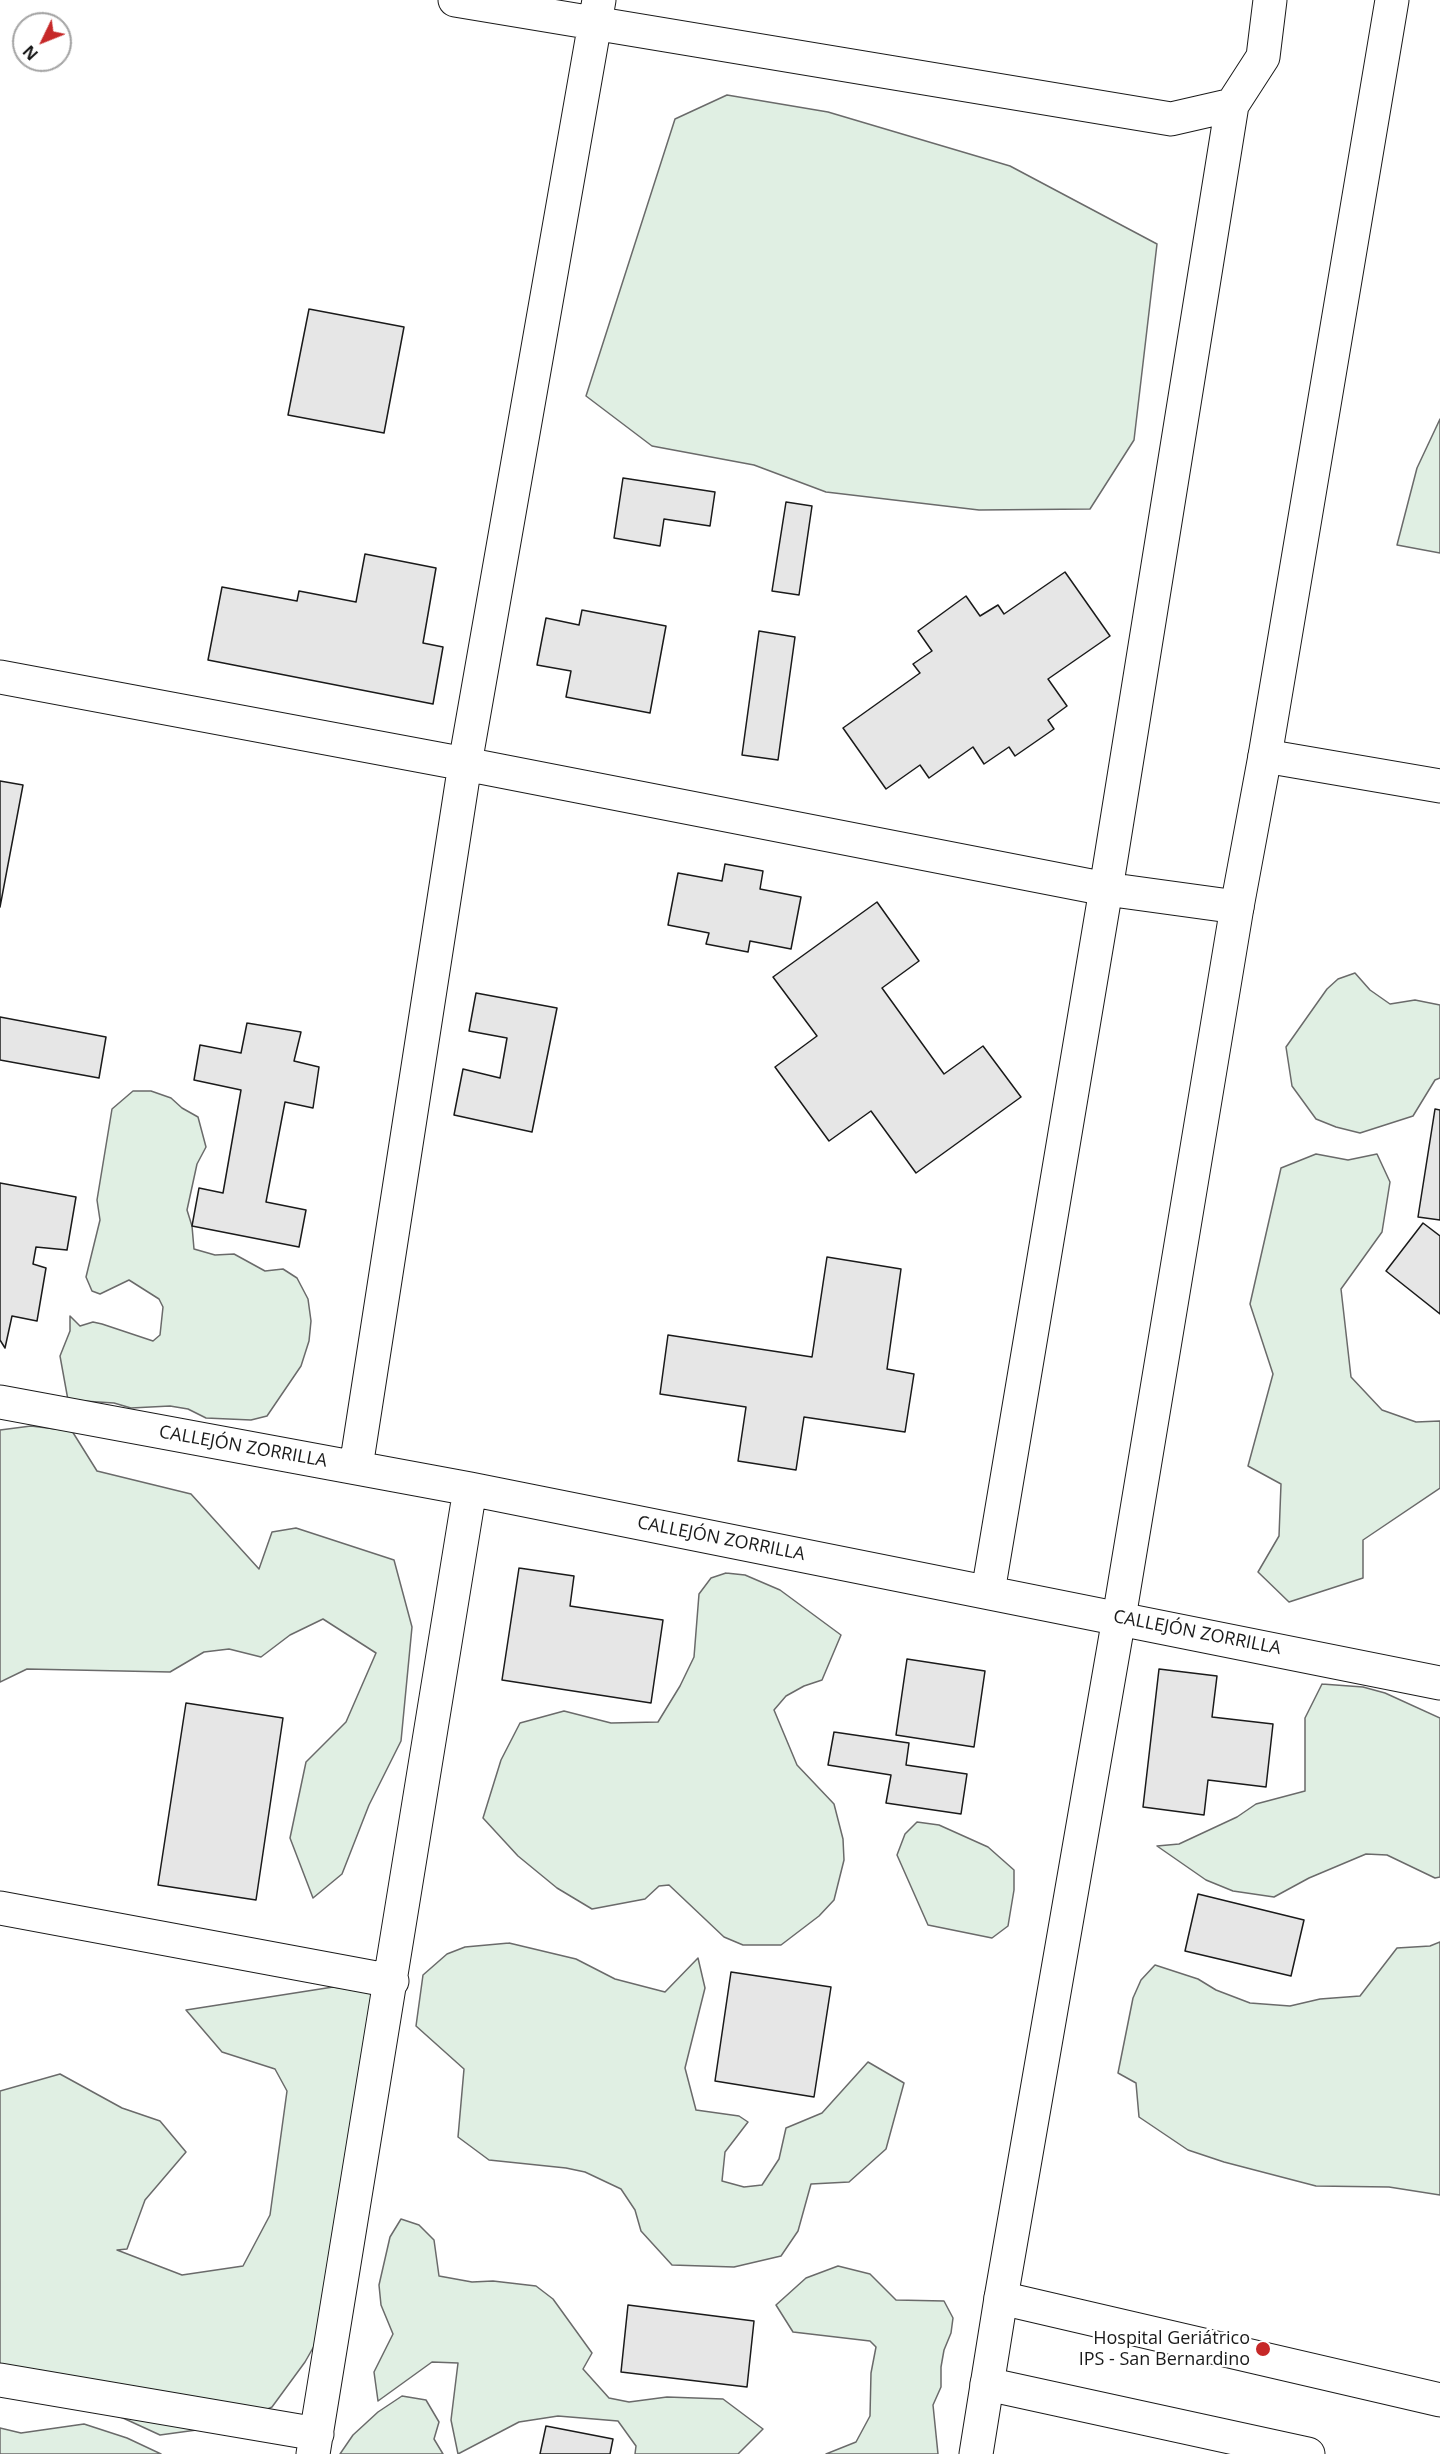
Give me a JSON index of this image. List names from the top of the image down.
{
  "streets": {
    "street": ["CALLEJÓN ZORRILLA"]
  },
  "places": ["Hospital Geriátrico IPS - San Bernardino"],
  "north": "bottom left"
}
